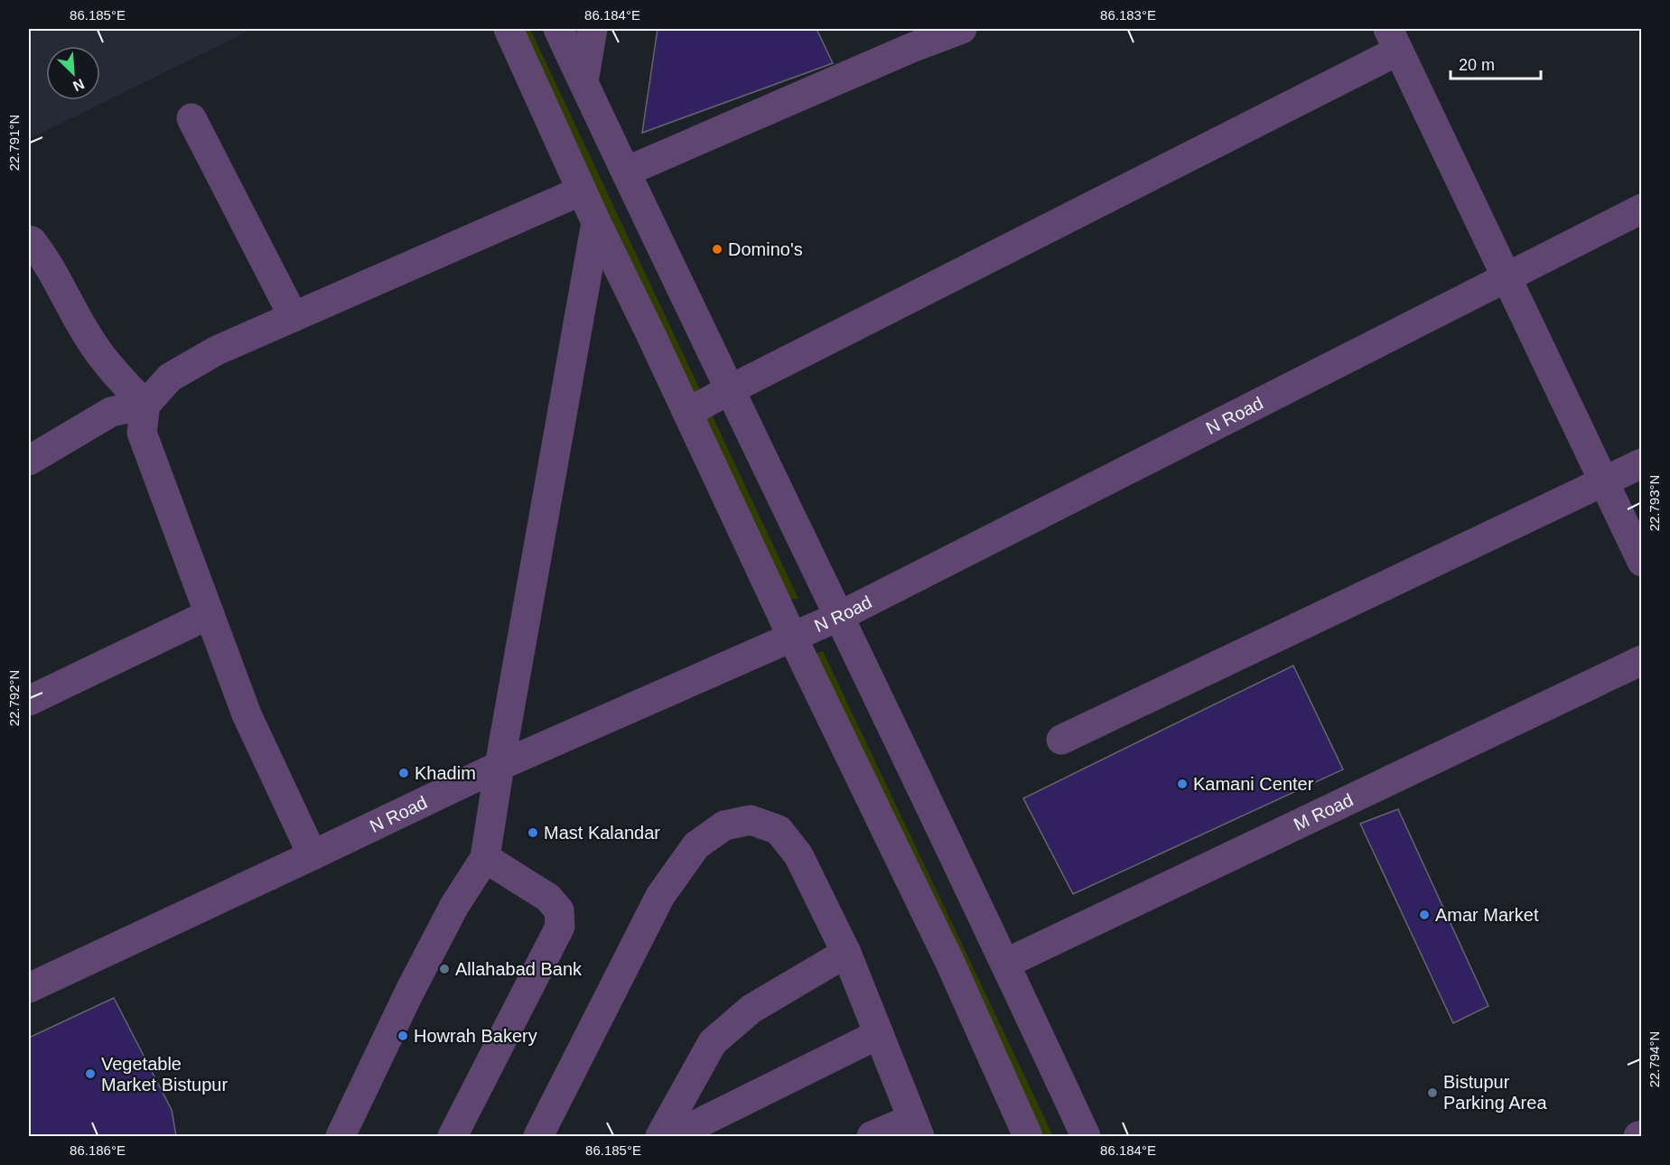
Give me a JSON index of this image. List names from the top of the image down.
{
  "streets": {
    "street": ["N Road", "M Road"]
  },
  "places": [
    "Domino's",
    "Khadim",
    "Kamani Center",
    "Mast Kalandar",
    "Amar Market",
    "Allahabad Bank",
    "Howrah Bakery",
    "Vegetable Market Bistupur",
    "Bistupur Parking Area"
  ],
  "scale_bar": "20 m",
  "north": "bottom right",
  "coordinates": [
    "86.185°E",
    "86.184°E",
    "86.183°E",
    "22.791°N",
    "22.793°N",
    "22.792°N",
    "22.794°N",
    "86.186°E"
  ]
}
